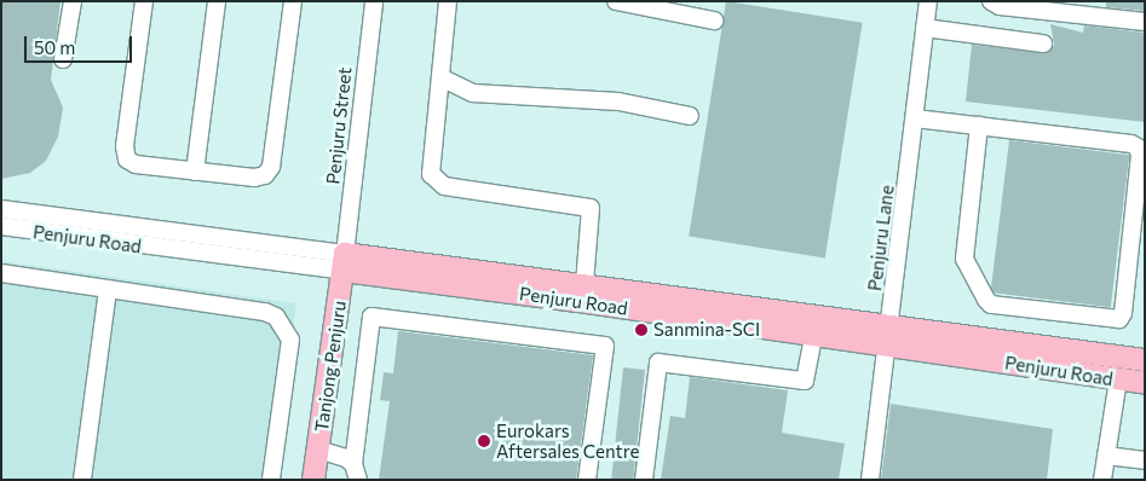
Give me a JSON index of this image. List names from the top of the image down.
{
  "streets": {
    "main road": ["Penjuru Road", "Tanjong Penjuru"],
    "street": ["Penjuru Street", "Penjuru Lane"]
  },
  "crossings": [
    ["Penjuru Street", "Penjuru Road"],
    ["Penjuru Street", "Tanjong Penjuru"],
    ["Penjuru Lane", "Penjuru Road"],
    ["Penjuru Road", "Tanjong Penjuru"]
  ],
  "places": ["Sanmina-SCI", "Eurokars Aftersales Centre"],
  "scale_bar": "50 m"
}
